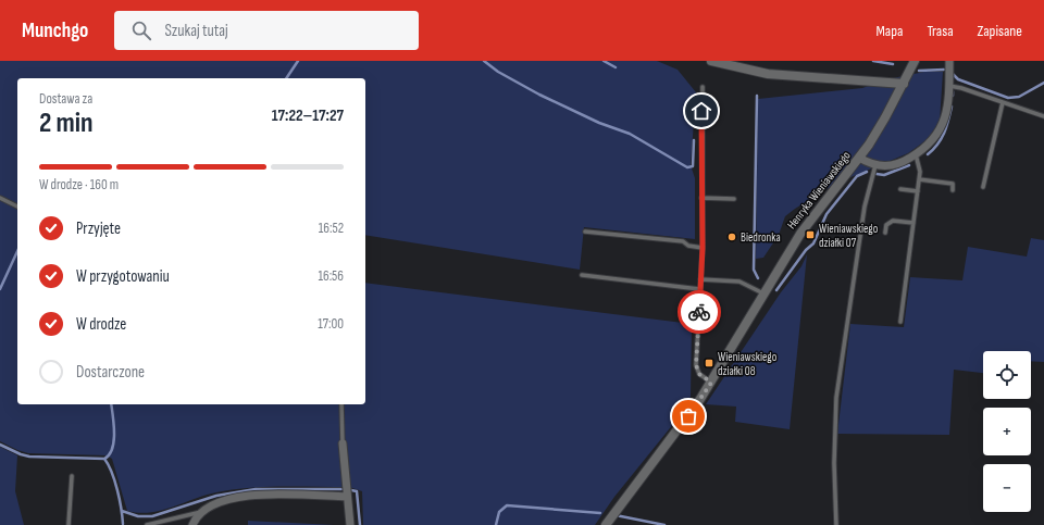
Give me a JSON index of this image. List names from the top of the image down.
{
  "streets": {
    "street": ["Henryka Wieniawskiego"]
  },
  "places": {
    "transit": ["Wieniawskiego działki 07", "Wieniawskiego działki 08"],
    "other": ["Biedronka"]
  },
  "page": {
    "header": "Munchgo",
    "search": "Szukaj tutaj",
    "nav": ["Mapa", "Trasa", "Zapisane"],
    "heading": ["2 min", "Dostawa za", "17:22–17:27"],
    "bar": "W drodze · 160 m",
    "list": [
      ["Przyjęte", "16:52"],
      ["W przygotowaniu", "16:56"],
      ["W drodze", "17:00"],
      "Dostarczone"
    ],
    "map_buttons": ["+", "−"]
  }
}
